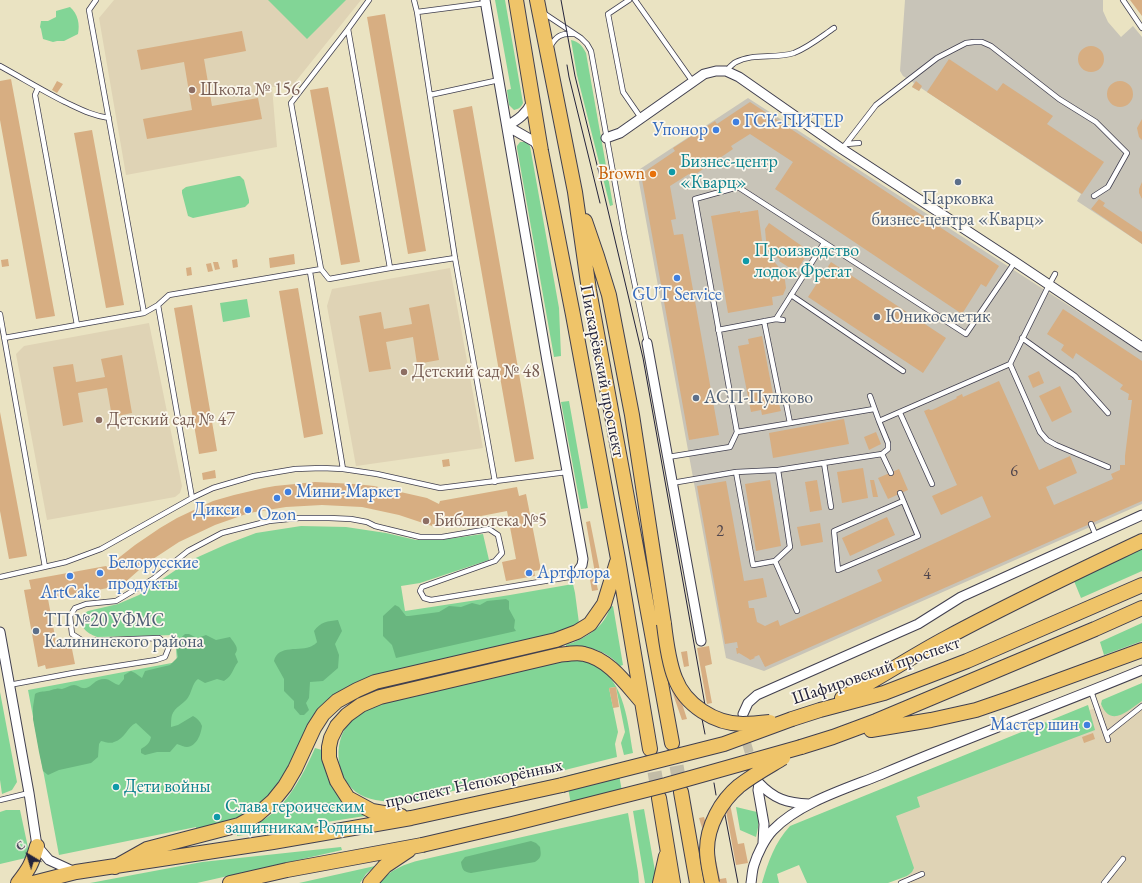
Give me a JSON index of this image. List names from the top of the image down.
{
  "streets": {
    "main road": ["Пискарёвский проспект", "Шафировский проспект", "проспект Непокорённых"]
  },
  "crossings": [
    ["Шафировский проспект", "проспект Непокорённых"]
  ],
  "places": [
    "Школа № 156",
    "ГСК-ПИТЕР",
    "Упонор",
    "Бизнес-центр «Кварц»",
    "Brown",
    "Парковка бизнес-центра «Кварц»",
    "Производство лодок Фрегат",
    "GUT Service",
    "Юникосметик",
    "Детский сад № 48",
    "АСП-Пулково",
    "Детский сад № 47",
    "Мини-Маркет",
    "Ozon",
    "Дикси",
    "Библиотека №5",
    "Белорусские продукты",
    "Артфлора",
    "ArtCake",
    "ТП №20 УФМС Калининского района",
    "Мастер шин",
    "Дети войны",
    "Слава героическим защитникам Родины"
  ],
  "house_numbers": ["6", "2", "4"],
  "north": "top left"
}
